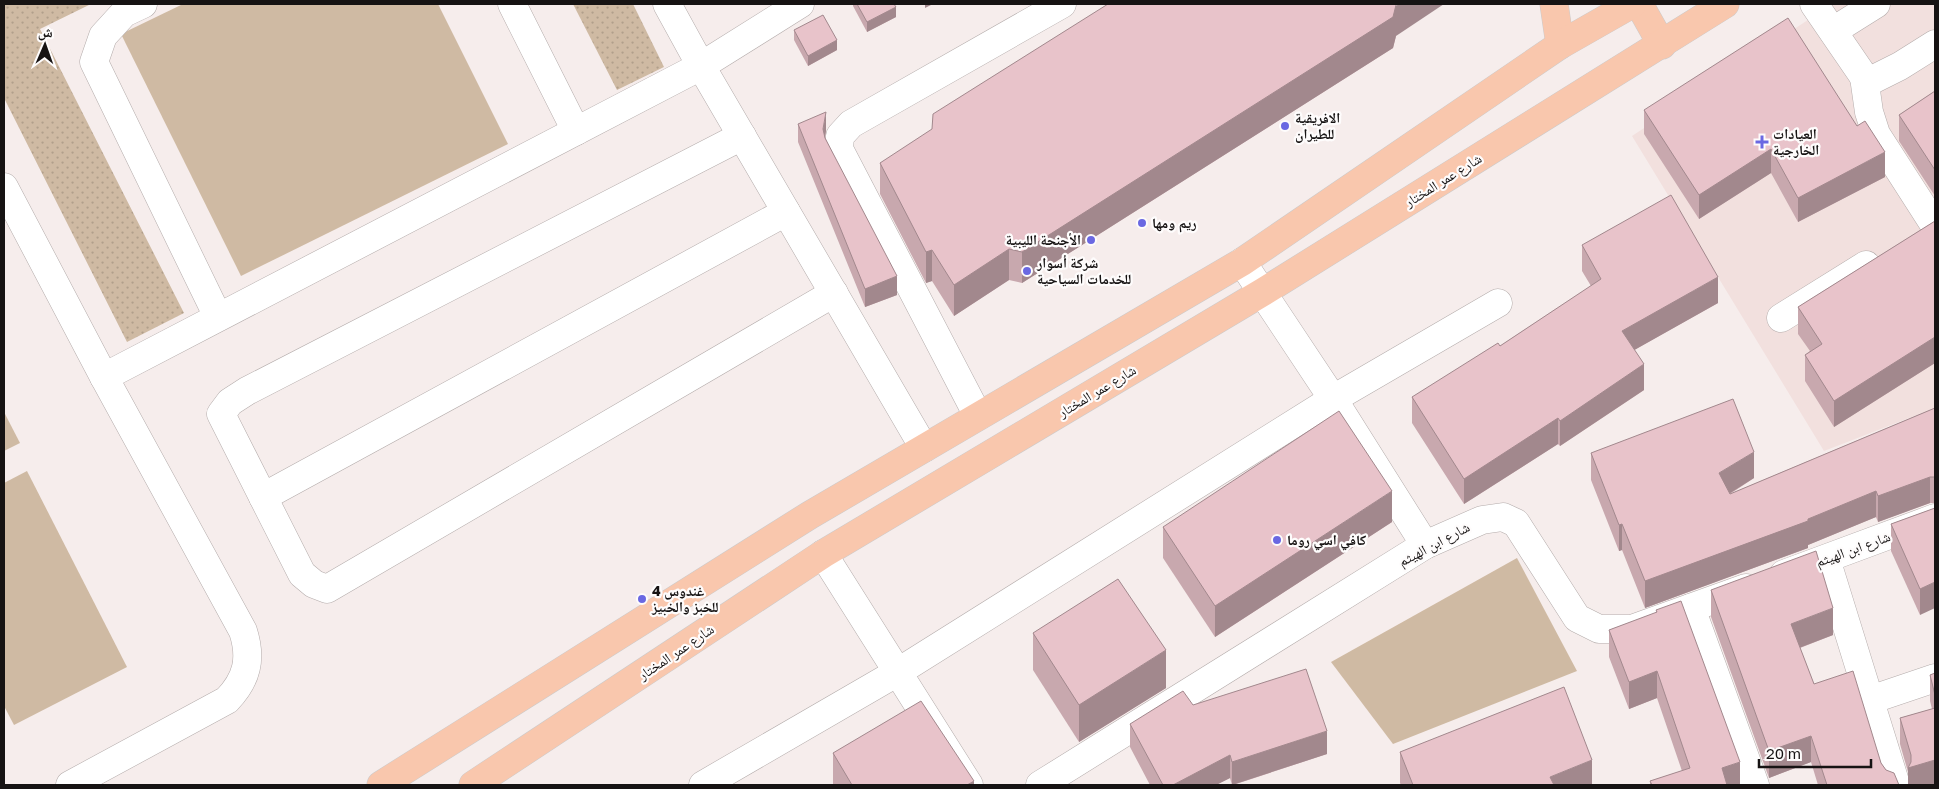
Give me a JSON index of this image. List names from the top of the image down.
{
  "streets": {
    "main road": ["شارع عمر المختار"],
    "street": ["شارع ابن الهيثم"]
  },
  "places": {
    "other": [
      "الافريقية للطيران",
      "ريم ومها",
      "الأجنحة الليبية",
      "شركة أسوار للخدمات السياحية",
      "كافي اسي روما",
      "غندوس 4 للخبز والخبيز"
    ],
    "health": ["العيادات الخارجية"]
  },
  "scale_bar": "20 m",
  "north": "top"
}
